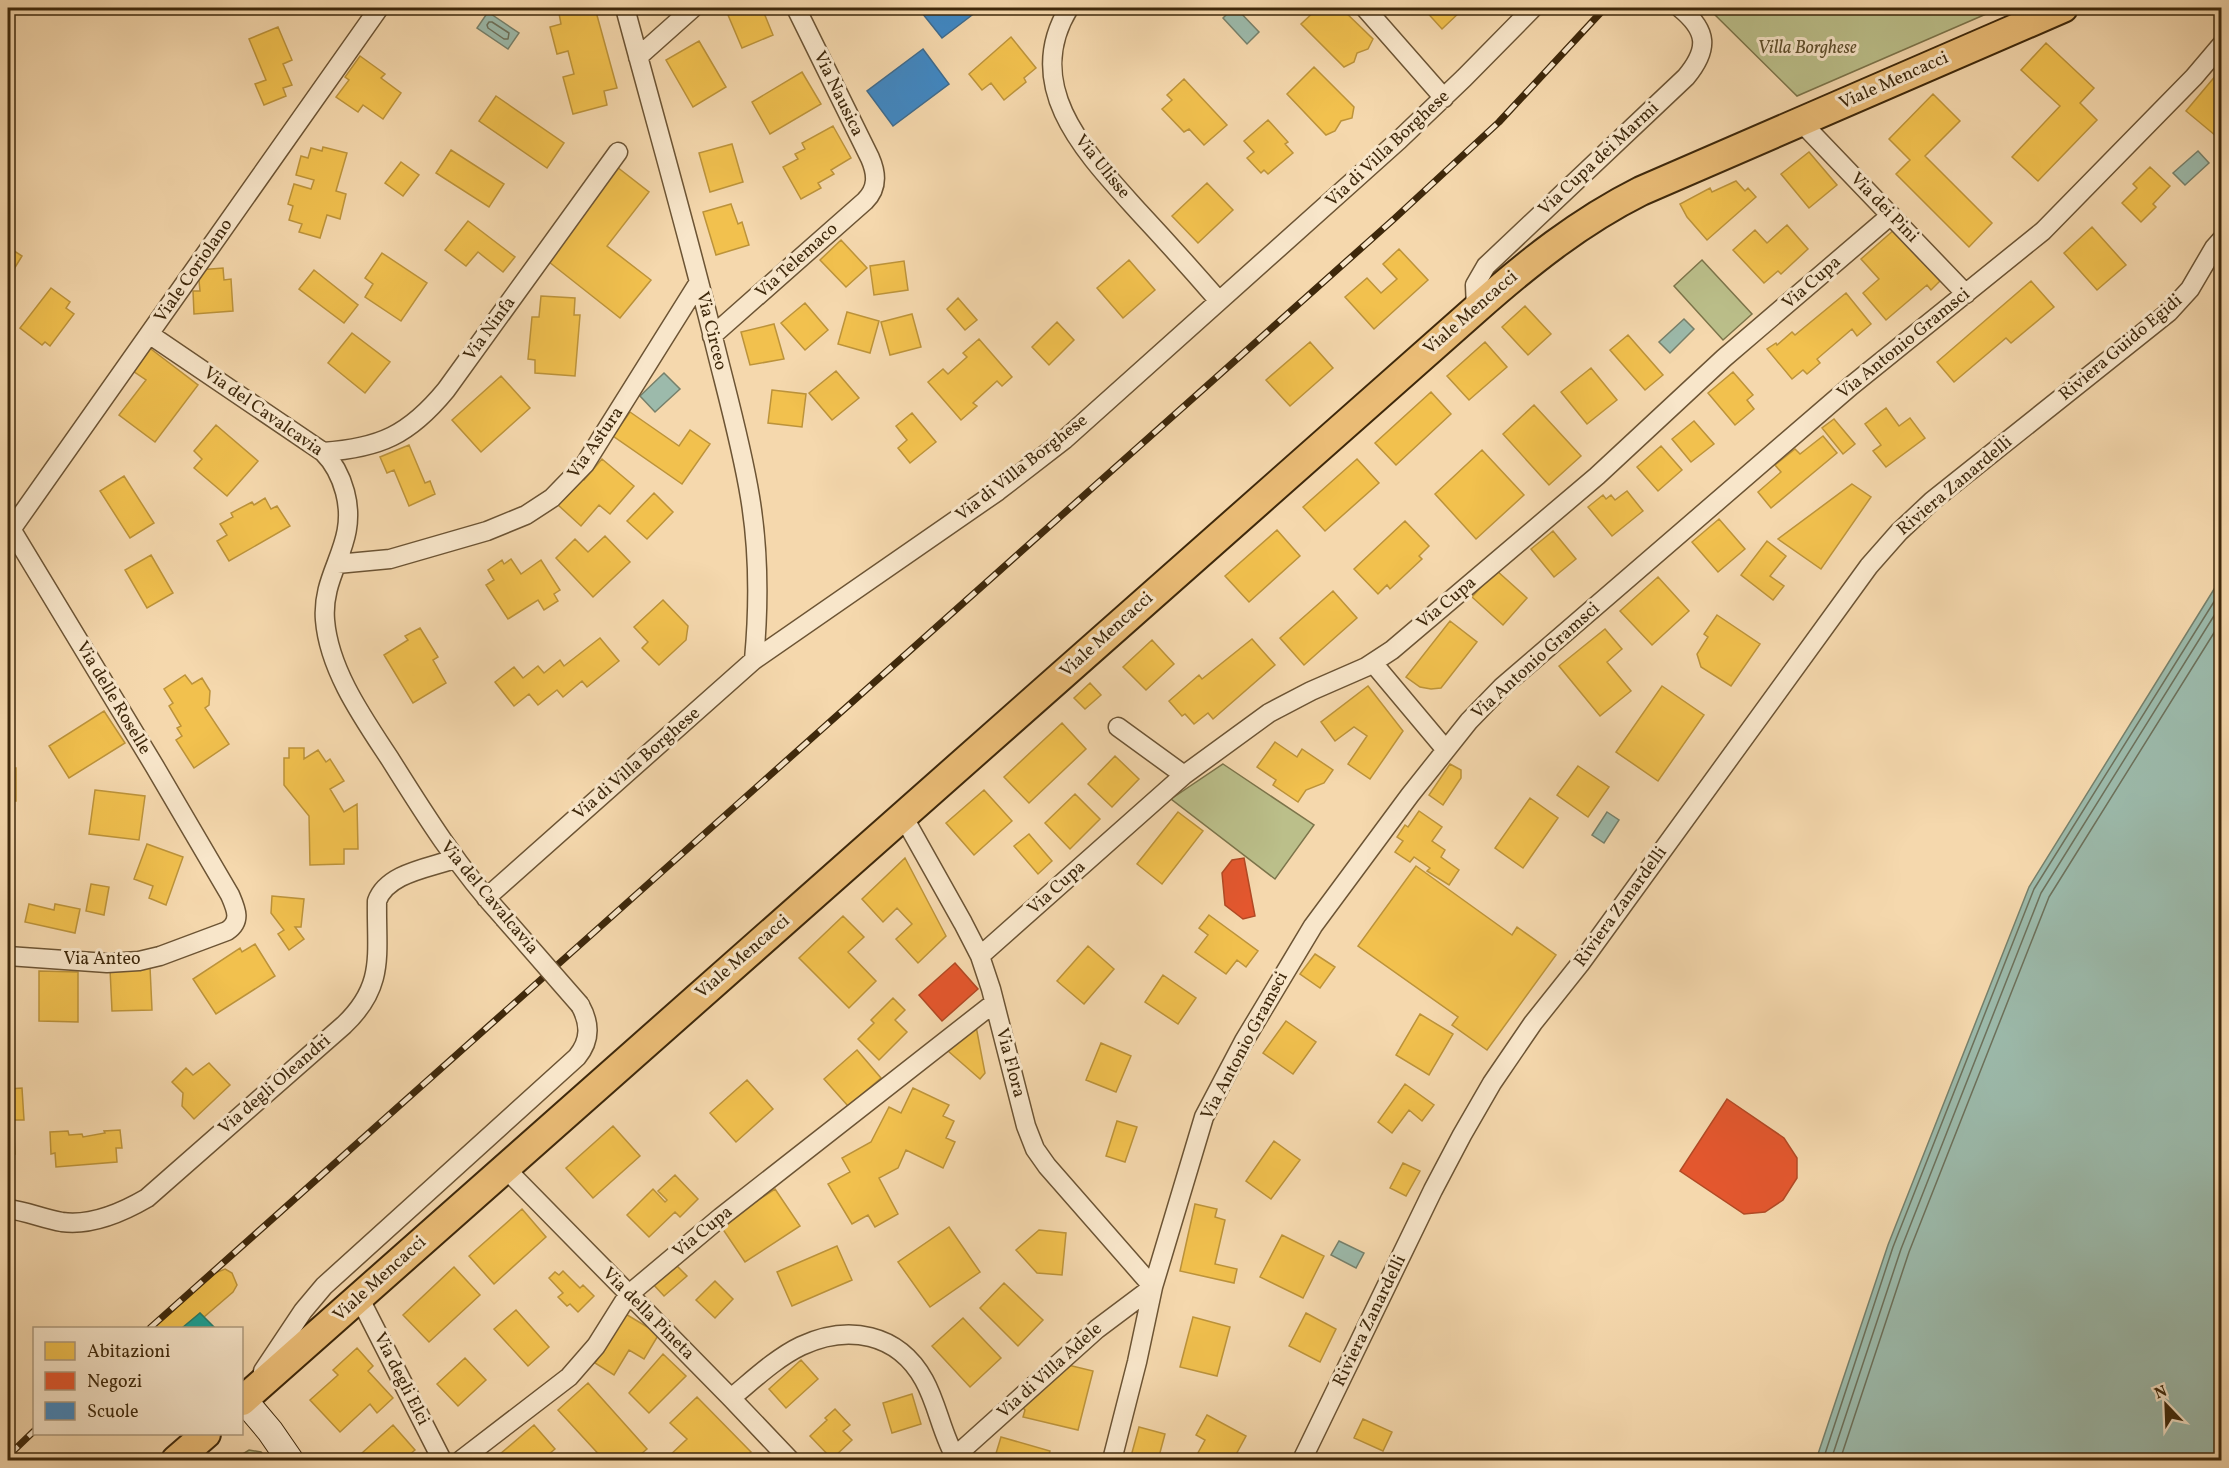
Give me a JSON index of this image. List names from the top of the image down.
{
  "streets": {
    "main road": ["Viale Mencacci"],
    "street": [
      "Via Nausica",
      "Via di Villa Borghese",
      "Via Cupa dei Marmi",
      "Via Ulisse",
      "Via dei Pini",
      "Via Telemaco",
      "Viale Coriolano",
      "Via Cupa",
      "Via Ninfa",
      "Via Circeo",
      "Via Antonio Gramsci",
      "Riviera Guido Egidi",
      "Via del Cavalcavia",
      "Via Astura",
      "Riviera Zanardelli",
      "Via delle Roselle",
      "Via Anteo",
      "Via Flora",
      "Via degli Oleandri",
      "Via della Pineta",
      "Via di Villa Adele",
      "Via degli Elci"
    ]
  },
  "crossings": [
    ["Viale Mencacci", "Via Cupa dei Marmi"],
    ["Viale Mencacci", "Via dei Pini"],
    ["Viale Mencacci", "Via Flora"],
    ["Viale Mencacci", "Via della Pineta"],
    ["Viale Mencacci", "Via degli Elci"],
    ["Via Nausica", "Via Telemaco"],
    ["Via di Villa Borghese", "Via Ulisse"],
    ["Via di Villa Borghese", "Via Circeo"],
    ["Via di Villa Borghese", "Via del Cavalcavia"],
    ["Via dei Pini", "Via Cupa"],
    ["Via dei Pini", "Via Antonio Gramsci"],
    ["Via Telemaco", "Via Circeo"],
    ["Viale Coriolano", "Via del Cavalcavia"],
    ["Viale Coriolano", "Via delle Roselle"],
    ["Via Cupa", "Via Flora"],
    ["Via Cupa", "Via della Pineta"],
    ["Via Ninfa", "Via del Cavalcavia"],
    ["Via Circeo", "Via Astura"],
    ["Via Antonio Gramsci", "Via Flora"],
    ["Via Antonio Gramsci", "Via di Villa Adele"],
    ["Riviera Guido Egidi", "Riviera Zanardelli"],
    ["Via del Cavalcavia", "Via Astura"],
    ["Via del Cavalcavia", "Via degli Oleandri"],
    ["Via delle Roselle", "Via Anteo"],
    ["Via Flora", "Via di Villa Adele"]
  ],
  "parks": ["Villa Borghese"],
  "legend": ["Abitazioni", "Negozi", "Scuole"],
  "north": "top left"
}
